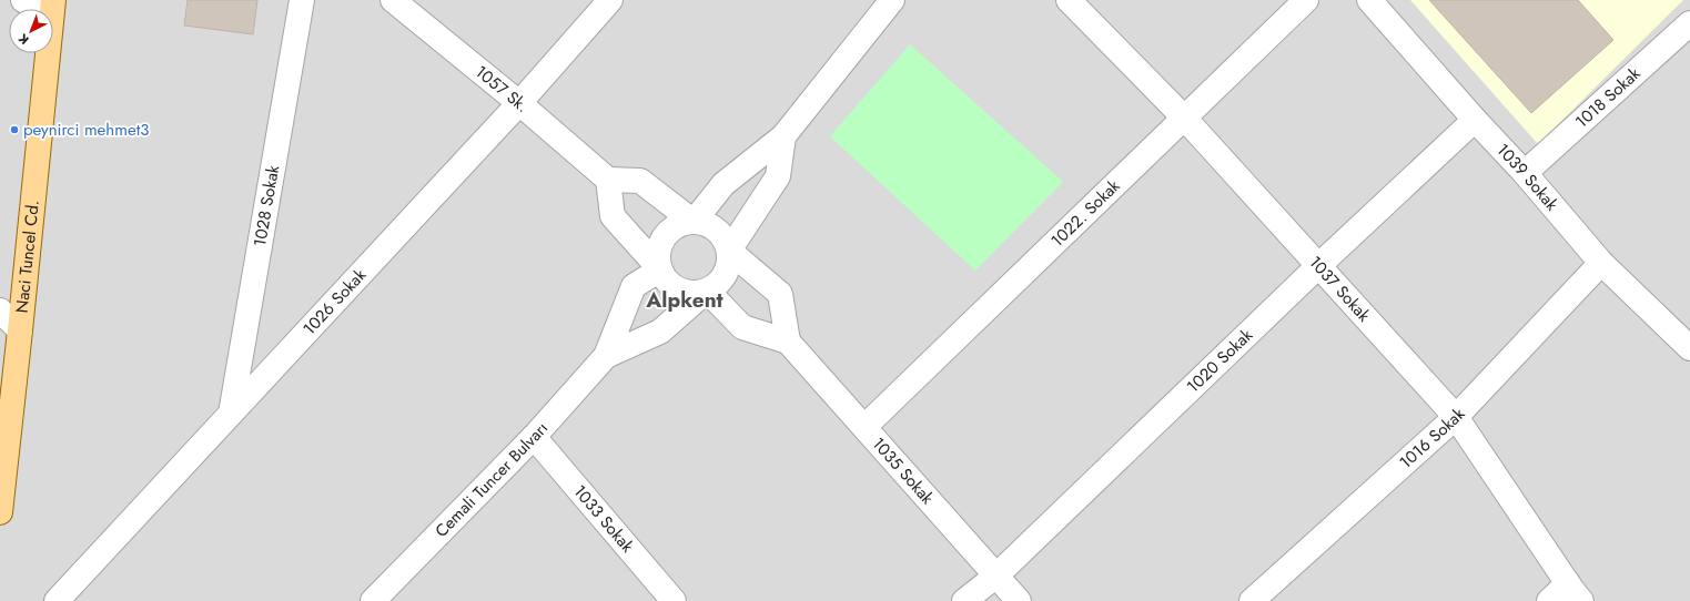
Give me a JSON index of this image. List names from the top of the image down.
{
  "streets": {
    "main road": ["Naci Tuncel Cd."],
    "street": [
      "1057 Sk.",
      "1018 Sokak",
      "1039 Sokak",
      "1028 Sokak",
      "1022. Sokak",
      "1037 Sokak",
      "1026 Sokak",
      "1020 Sokak",
      "1016 Sokak",
      "1035 Sokak",
      "Cemali Tuncer Bulvarı",
      "1033 Sokak"
    ]
  },
  "crossings": [
    ["1057 Sk.", "1026 Sokak"],
    ["1018 Sokak", "1039 Sokak"],
    ["1039 Sokak", "1020 Sokak"],
    ["1039 Sokak", "1016 Sokak"],
    ["1028 Sokak", "1026 Sokak"],
    ["1022. Sokak", "1037 Sokak"],
    ["1022. Sokak", "1035 Sokak"],
    ["1037 Sokak", "1020 Sokak"],
    ["1037 Sokak", "1016 Sokak"],
    ["1020 Sokak", "1035 Sokak"],
    ["Cemali Tuncer Bulvarı", "1033 Sokak"]
  ],
  "districts": ["Alpkent"],
  "places": ["peynirci mehmet3"],
  "north": "bottom left"
}
